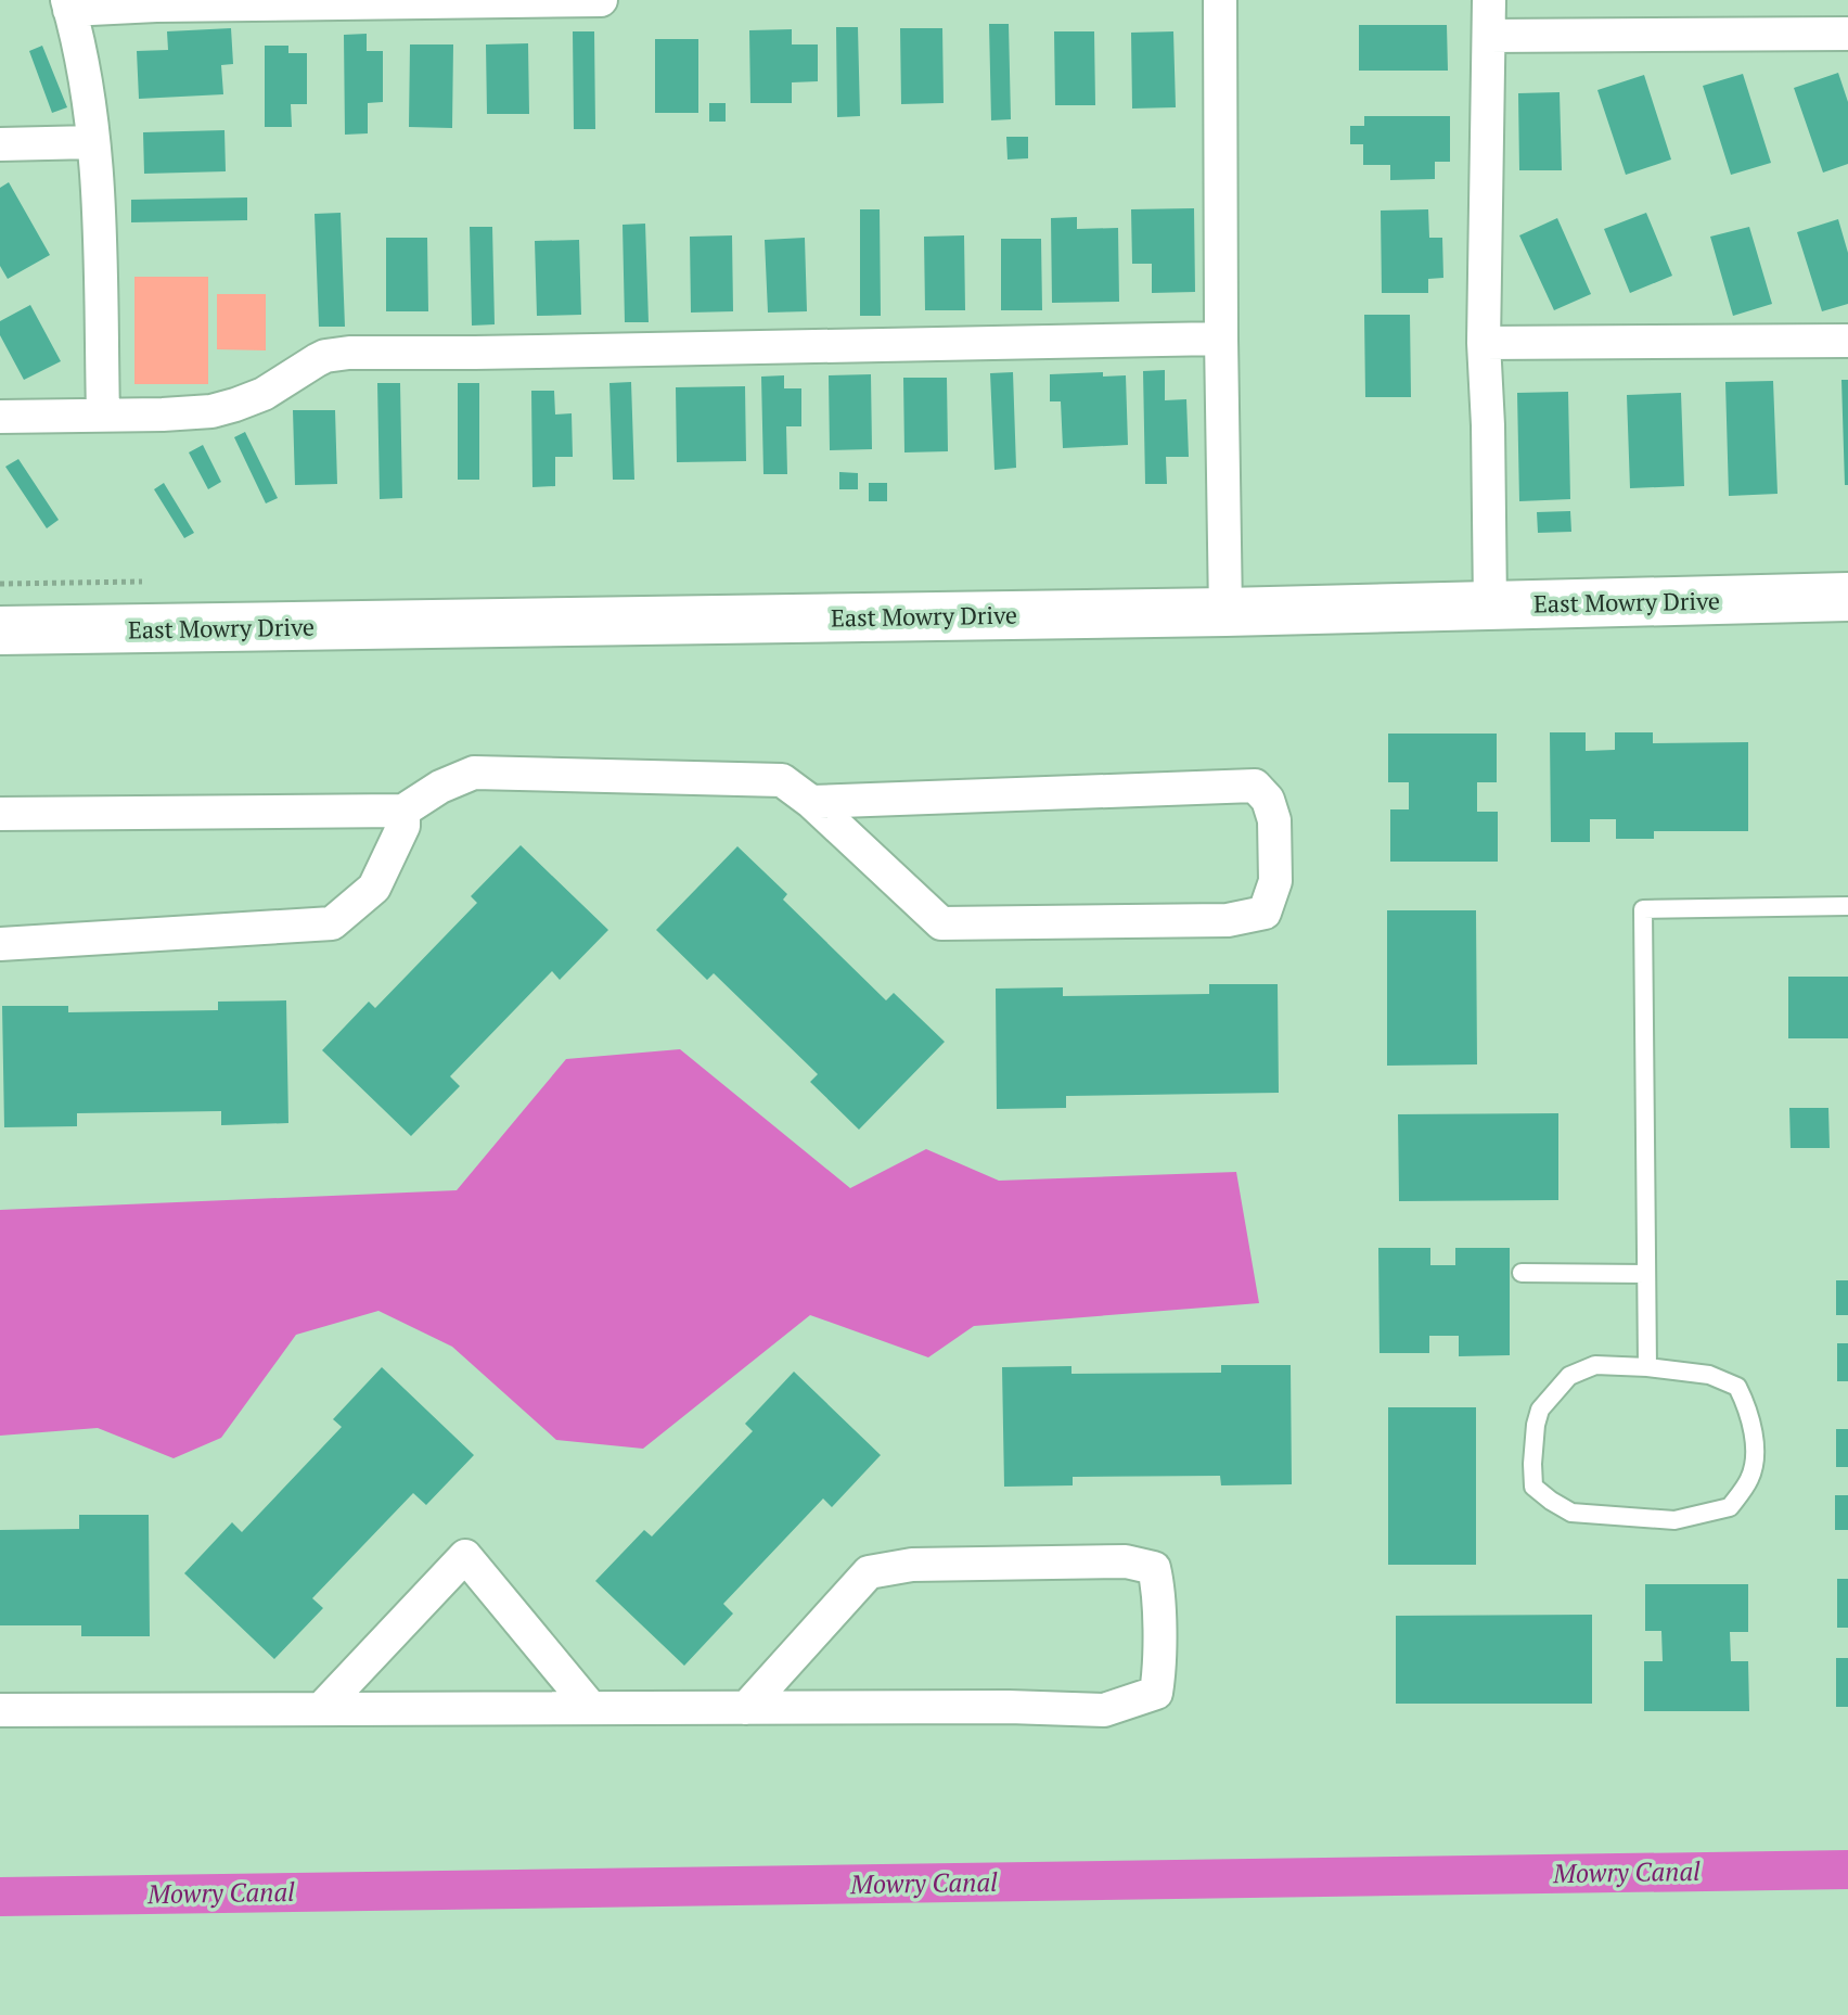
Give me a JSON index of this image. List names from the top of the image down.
{
  "streets": {
    "street": ["East Mowry Drive"]
  },
  "water": ["Mowry Canal"]
}
